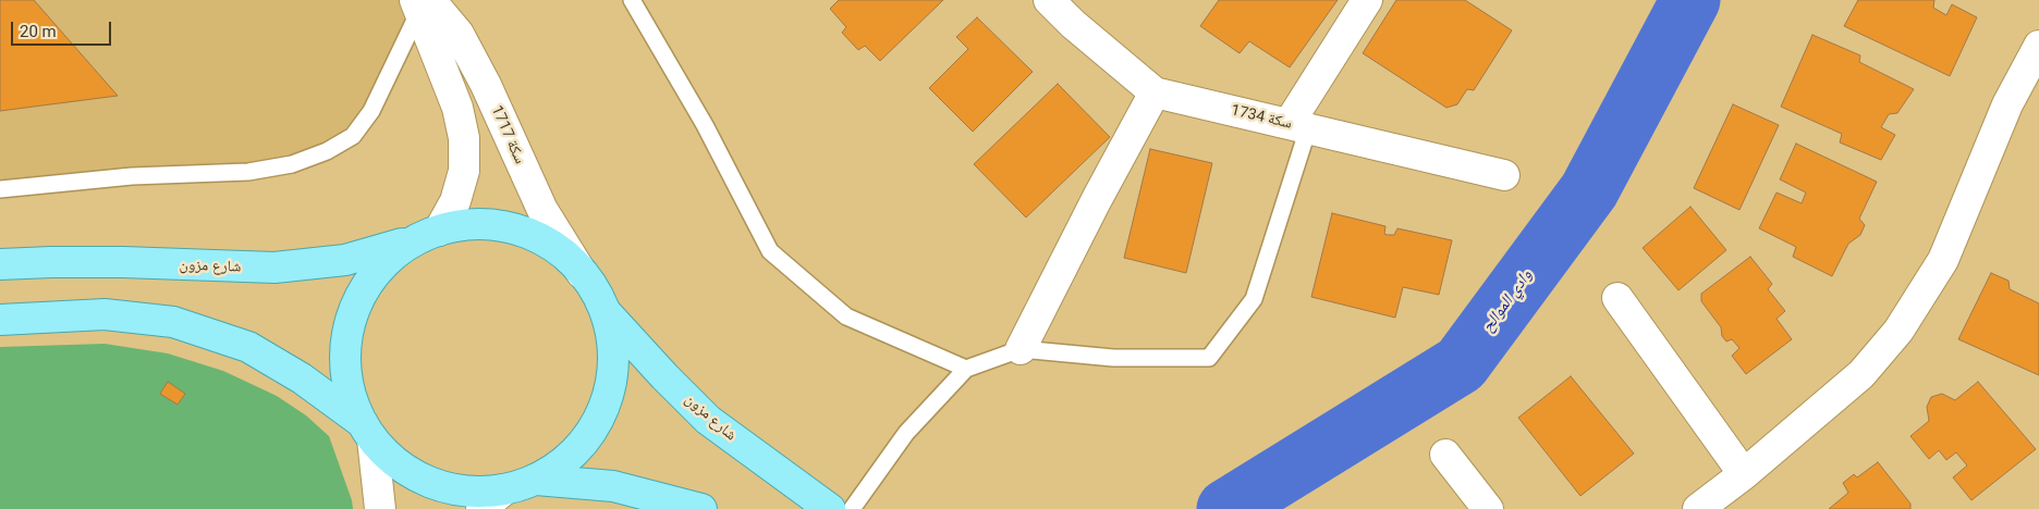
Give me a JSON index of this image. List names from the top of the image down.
{
  "streets": {
    "main road": ["شارع مزون"],
    "street": ["سكة 1734", "سكة 1717"]
  },
  "crossings": [
    ["سكة 1717", "شارع مزون"]
  ],
  "water": ["وادي الموالح"],
  "scale_bar": "20 m"
}
